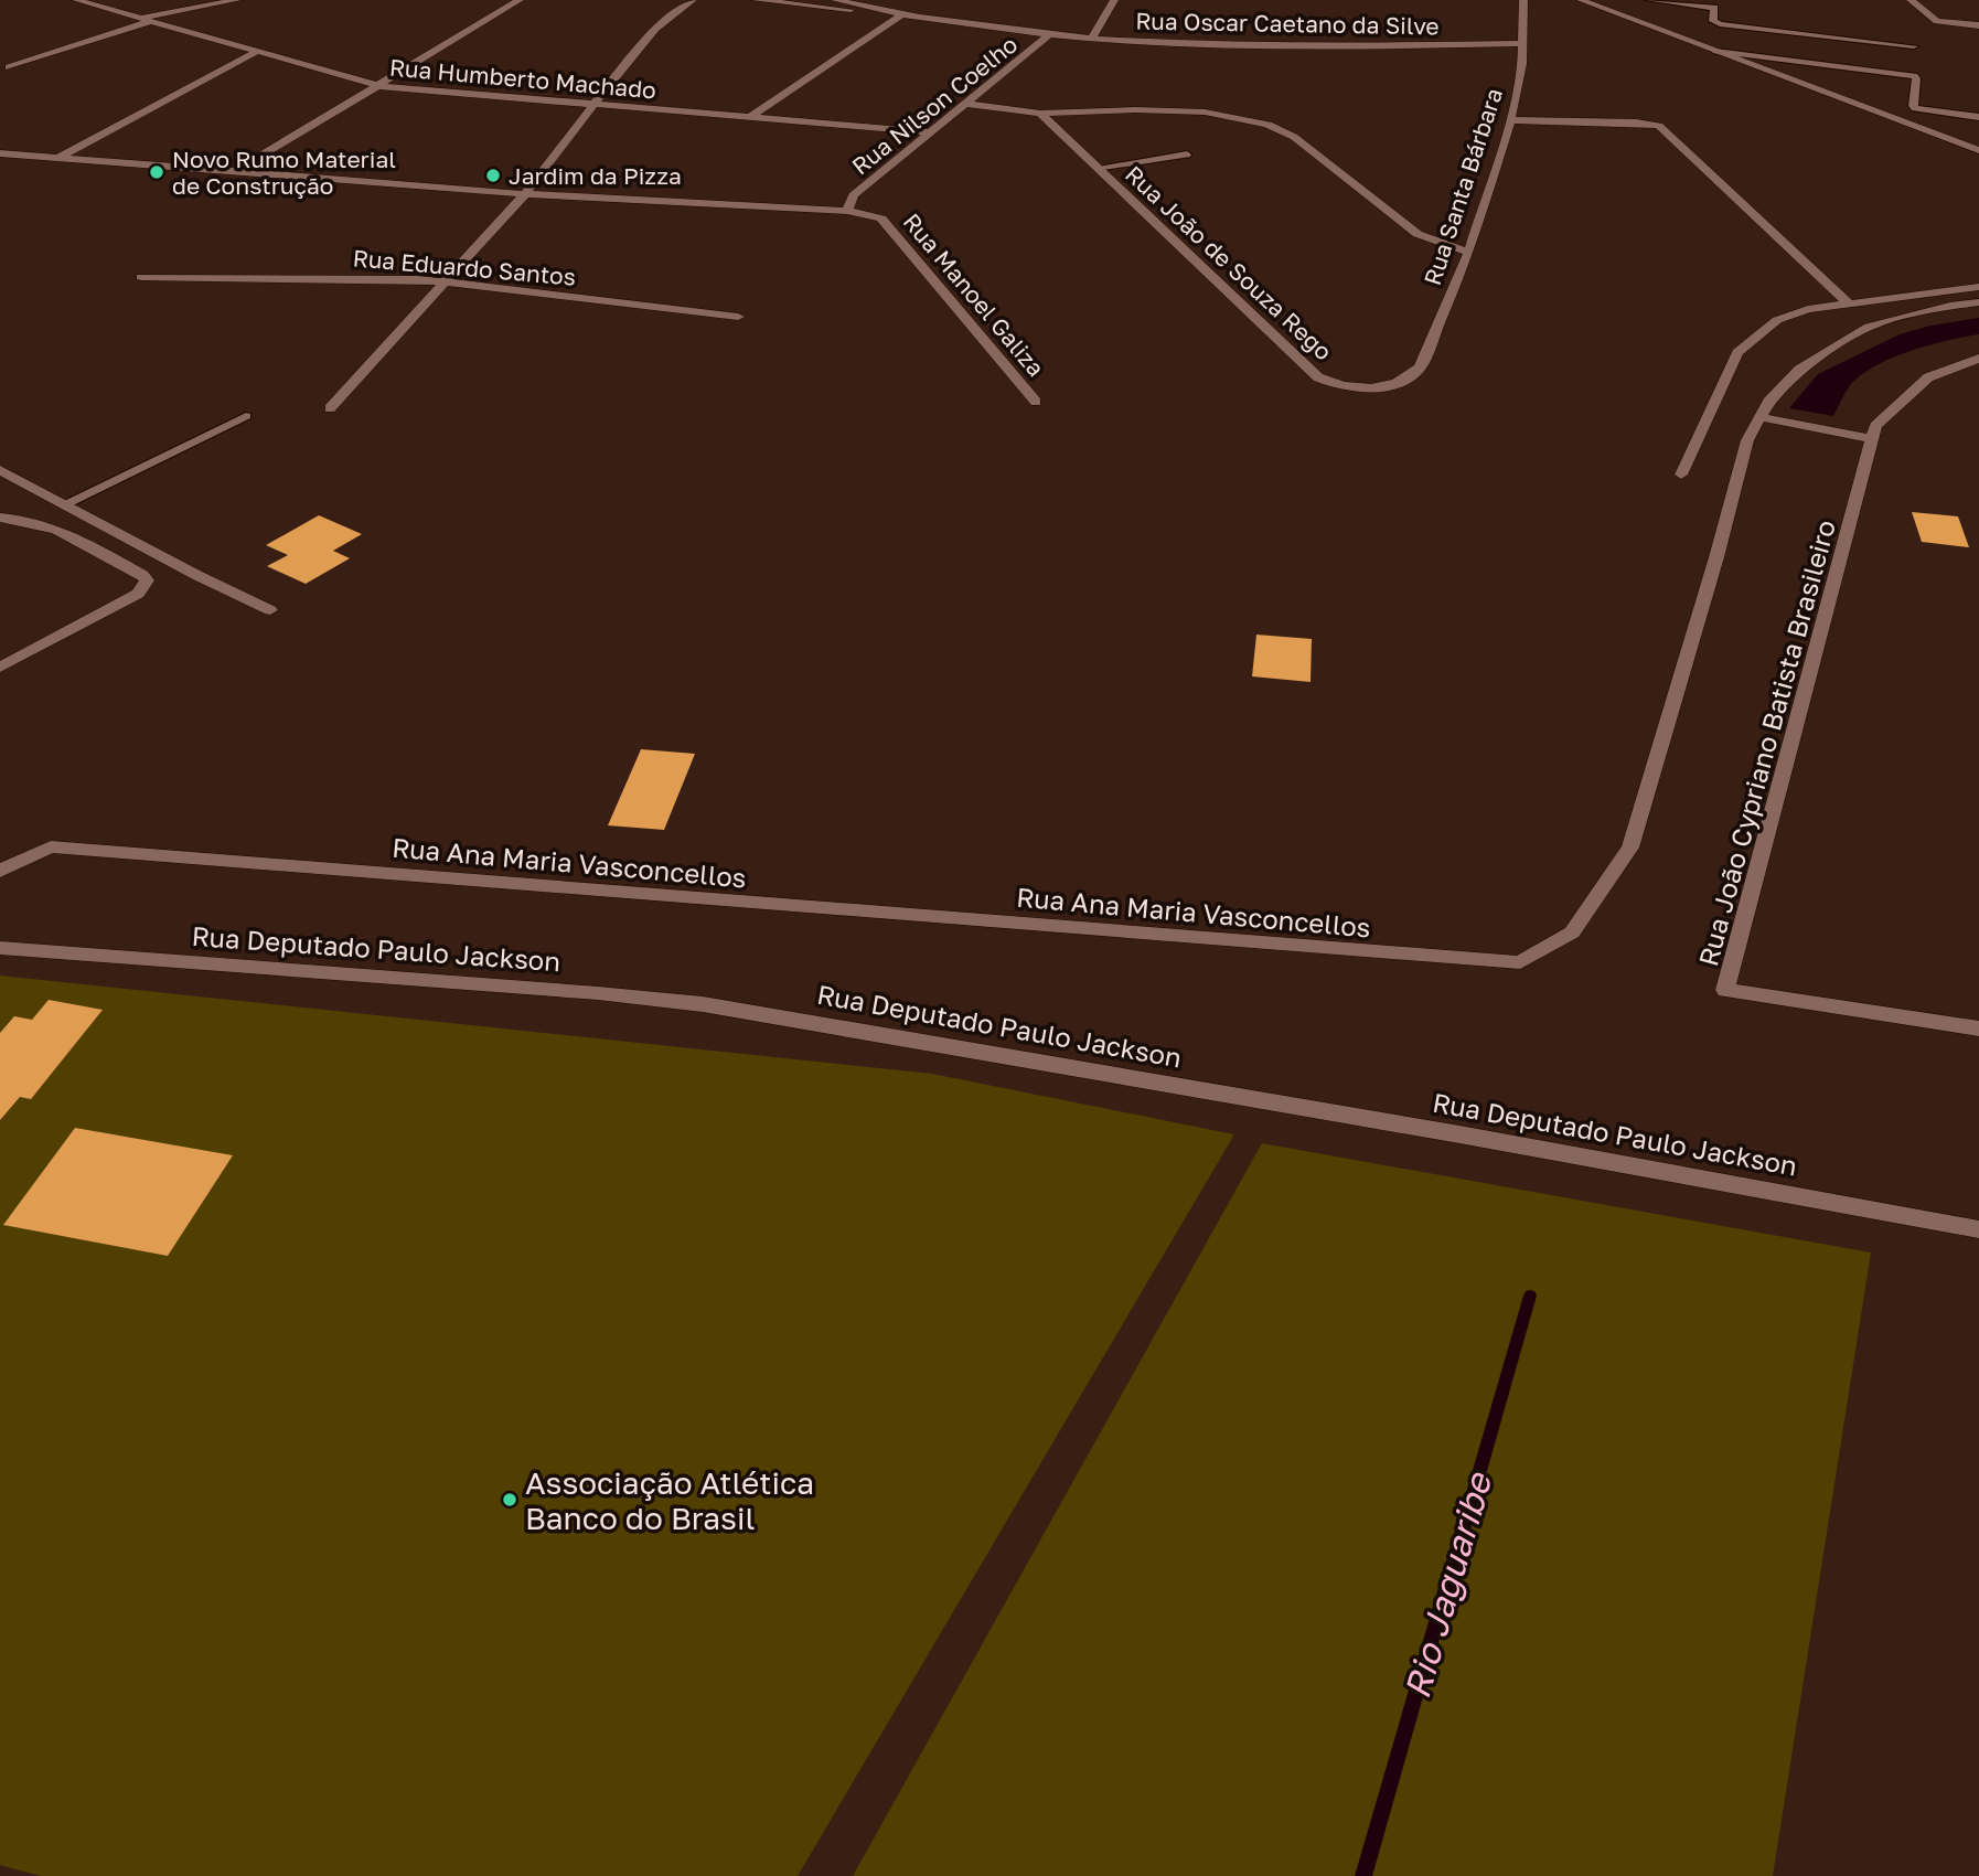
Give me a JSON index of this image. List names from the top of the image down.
{
  "streets": {
    "street": [
      "Rua Oscar Caetano da Silve",
      "Rua Humberto Machado",
      "Rua Nilson Coelho",
      "Rua Santa Bárbara",
      "Rua João de Souza Rego",
      "Rua Eduardo Santos",
      "Rua Manoel Galiza",
      "Rua João Cypriano Batista Brasileiro",
      "Rua Ana Maria Vasconcellos",
      "Rua Deputado Paulo Jackson"
    ]
  },
  "crossings": [
    ["Rua Oscar Caetano da Silve", "Rua Nilson Coelho"],
    ["Rua Oscar Caetano da Silve", "Rua Santa Bárbara"],
    ["Rua Humberto Machado", "Rua Nilson Coelho"],
    ["Rua Nilson Coelho", "Rua Manoel Galiza"],
    ["Rua Santa Bárbara", "Rua João de Souza Rego"]
  ],
  "water": ["Rio Jaguaribe"],
  "places": ["Novo Rumo Material de Construção", "Jardim da Pizza", "Associação Atlética Banco do Brasil"]
}
